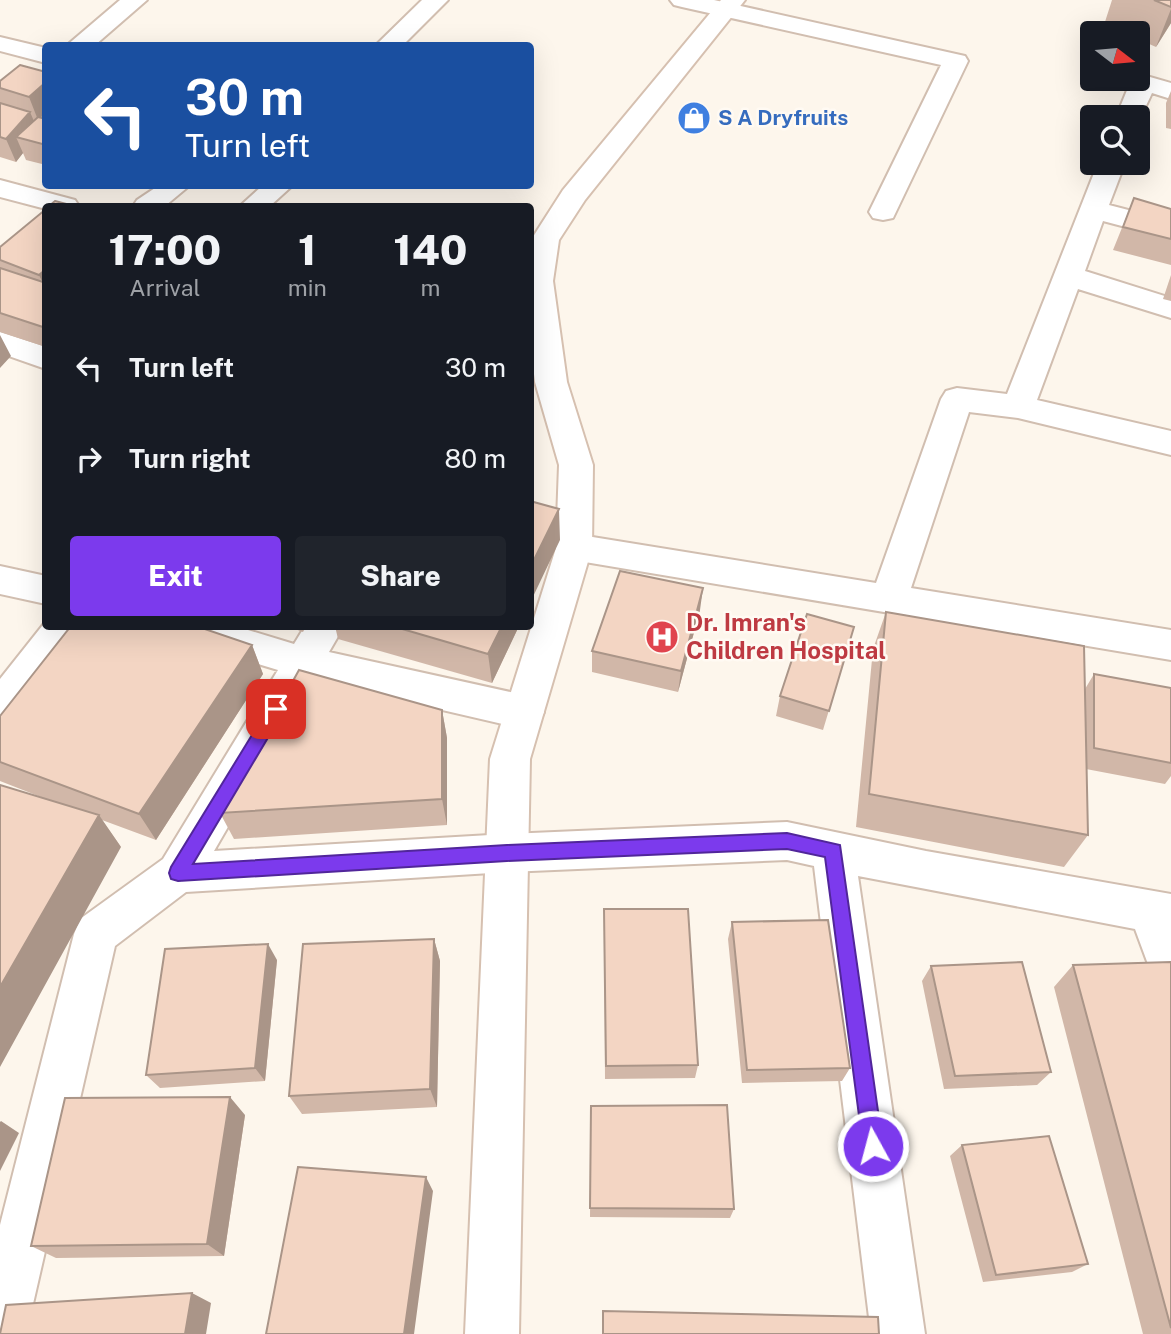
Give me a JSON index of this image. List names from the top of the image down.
{
  "places": {
    "shop": ["S A Dryfruits"],
    "hospital": ["Dr. Imran's Children Hospital"]
  },
  "north": "right",
  "page": {
    "turn": ["30 m", "Turn left"],
    "eta": [
      "17:00",
      "Arrival",
      "1",
      "min",
      "140",
      "m"
    ],
    "list": [
      {
        "name": "Turn left",
        "value": "30 m"
      },
      {
        "name": "Turn right",
        "value": "80 m"
      }
    ],
    "buttons": ["Exit", "Share"]
  }
}
